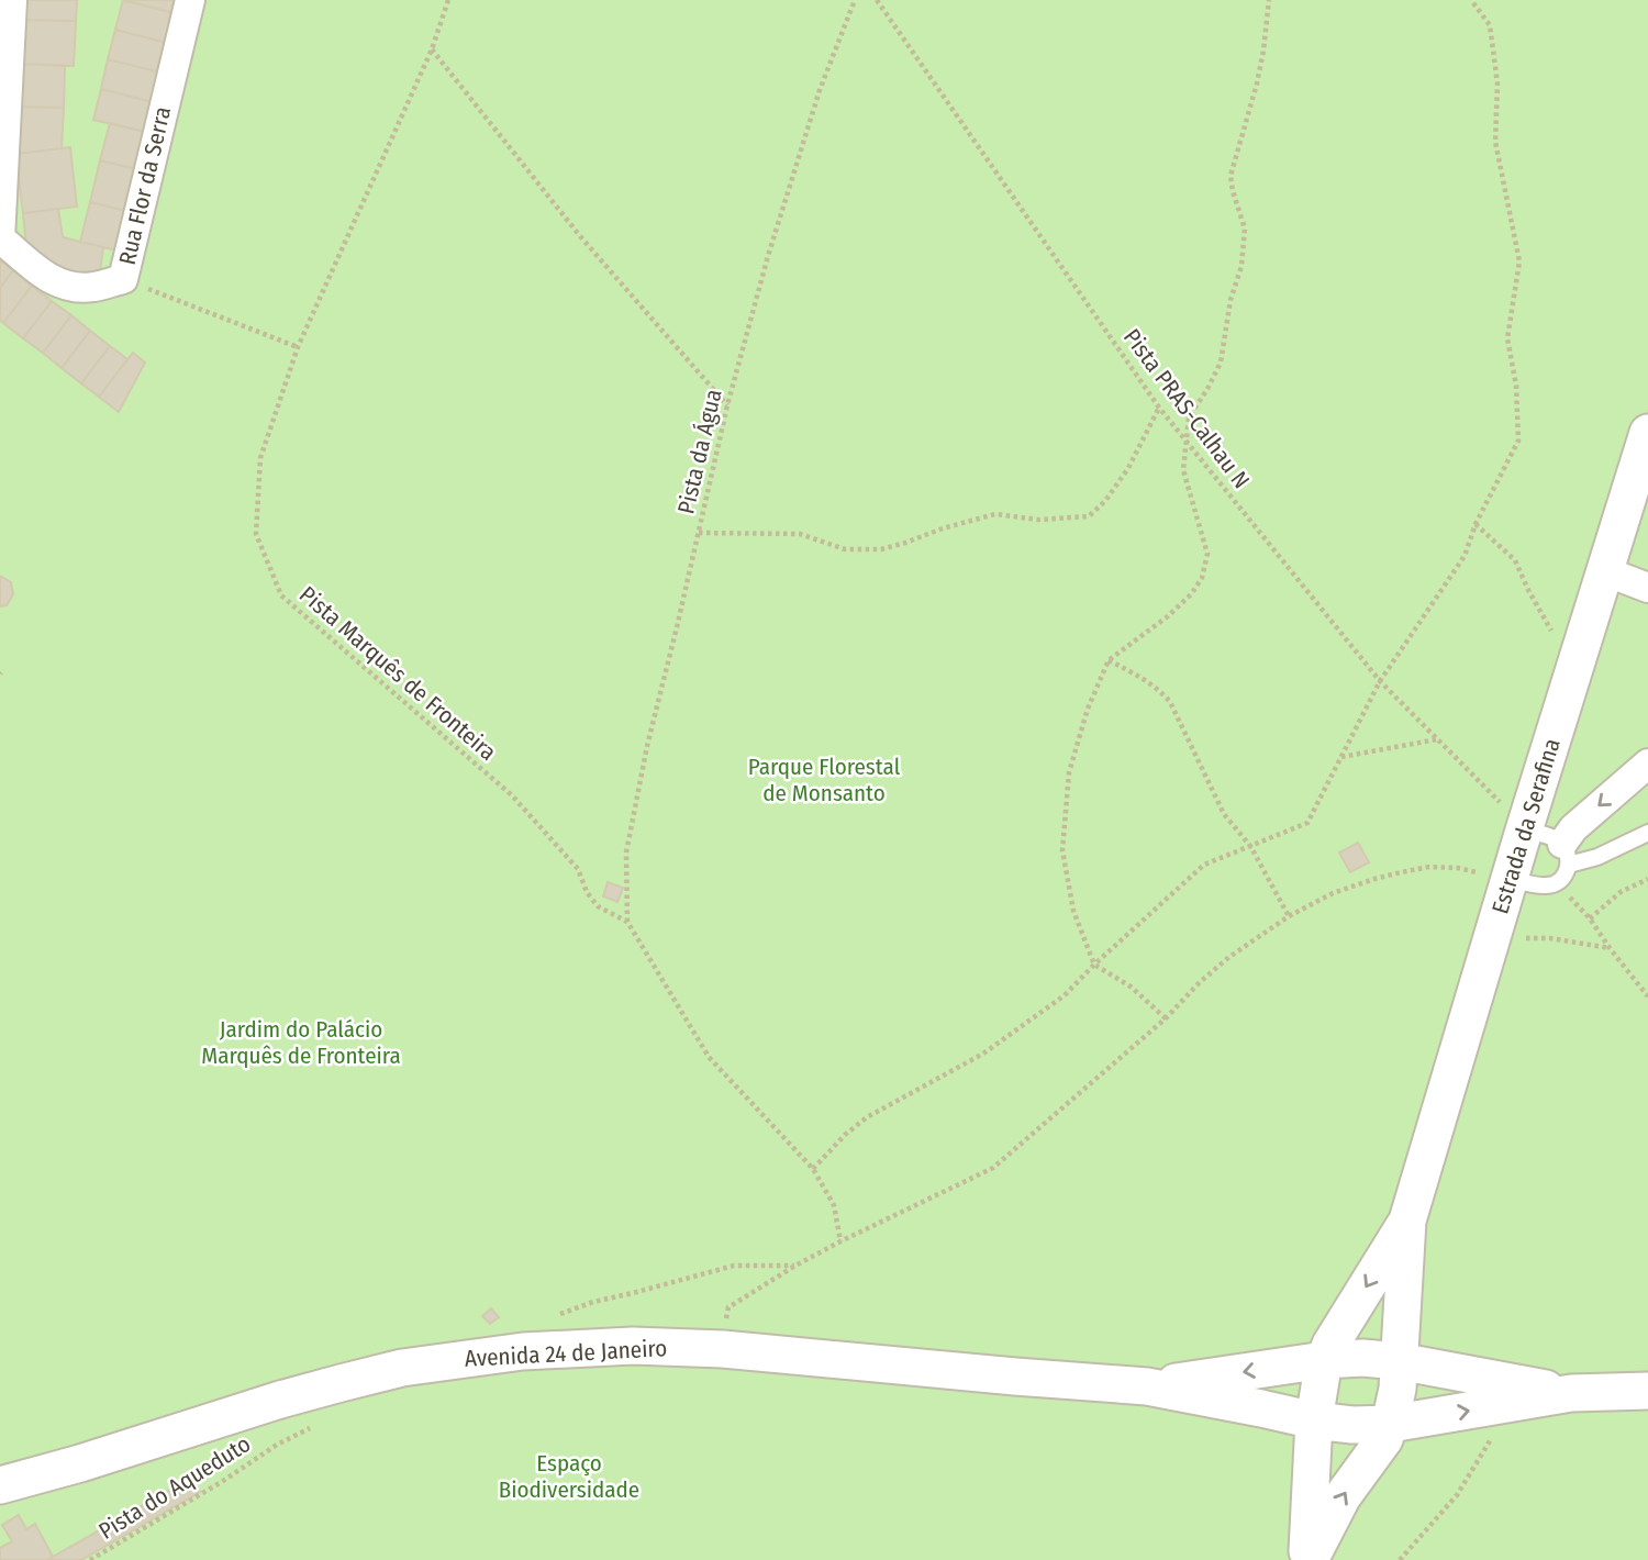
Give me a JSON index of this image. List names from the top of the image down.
{
  "streets": {
    "street": ["Rua Flor da Serra", "Estrada da Serafina", "Avenida 24 de Janeiro"],
    "path": [
      "Pista PRAS-Calhau N",
      "Pista da Água",
      "Pista Marquês de Fronteira",
      "Pista do Aqueduto"
    ]
  },
  "crossings": [
    ["Pista PRAS-Calhau N", "Estrada da Serafina"],
    ["Pista da Água", "Pista Marquês de Fronteira"],
    ["Estrada da Serafina", "Avenida 24 de Janeiro"]
  ],
  "parks": ["Parque Florestal de Monsanto", "Jardim do Palácio Marquês de Fronteira", "Espaço Biodiversidade"]
}
